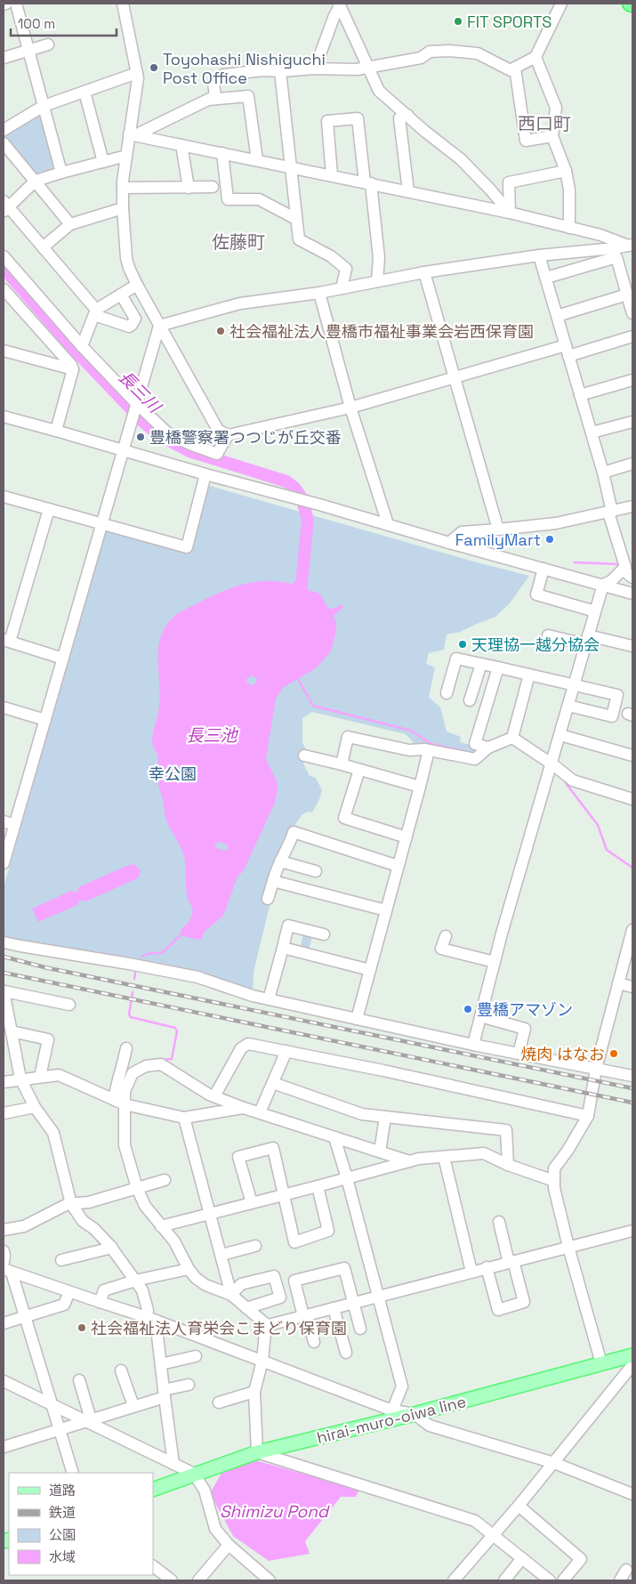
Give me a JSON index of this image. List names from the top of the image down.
{
  "streets": {
    "main road": ["hirai-muro-oiwa line"]
  },
  "districts": ["西口町", "佐藤町"],
  "water": ["長三川", "長三池", "Shimizu Pond"],
  "parks": ["幸公園"],
  "places": [
    "FIT SPORTS",
    "Toyohashi Nishiguchi Post Office",
    "社会福祉法人豊橋市福祉事業会岩西保育園",
    "豊橋警察署つつじが丘交番",
    "FamilyMart",
    "天理協一越分協会",
    "豊橋アマゾン",
    "焼肉 はなお",
    "社会福祉法人育栄会こまどり保育園"
  ],
  "legend": [
    "道路",
    "鉄道",
    "公園",
    "水域"
  ],
  "scale_bar": "100 m"
}
